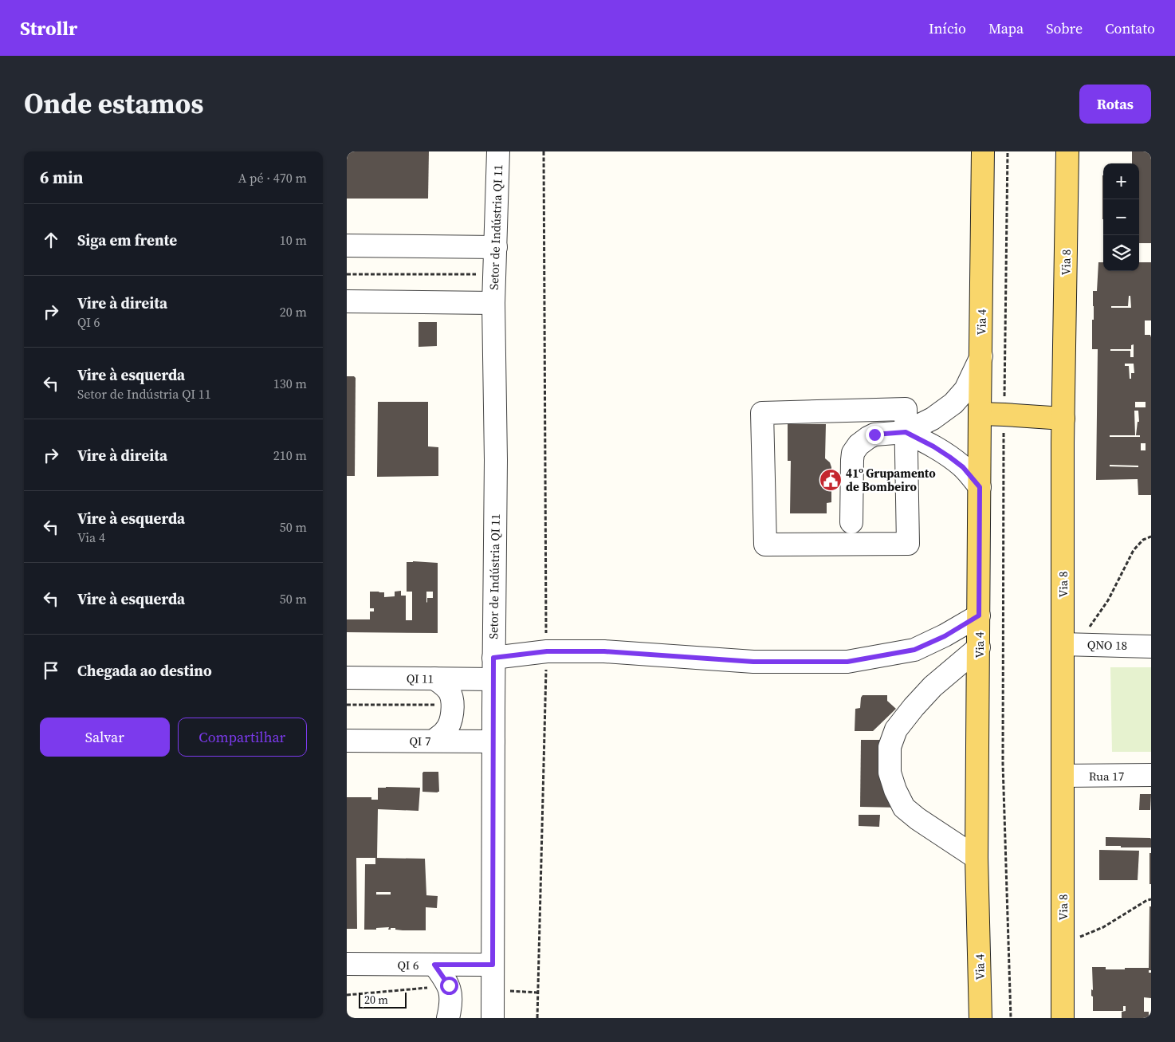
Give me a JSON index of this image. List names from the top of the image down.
{
  "streets": {
    "main road": ["Via 8", "Via 4"],
    "street": [
      "Setor de Indústria QI 11",
      "QNO 18",
      "QI 11",
      "QI 7",
      "Rua 17",
      "QI 6"
    ]
  },
  "crossings": [
    ["Setor de Indústria QI 11", "QI 11"],
    ["Setor de Indústria QI 11", "QI 7"],
    ["Setor de Indústria QI 11", "QI 6"],
    ["Via 8", "QNO 18"],
    ["Via 8", "Rua 17"]
  ],
  "places": {
    "public building": ["41º Grupamento de Bombeiro"]
  },
  "scale_bar": "20 m",
  "page": {
    "header": "Strollr",
    "nav": [
      "Início",
      "Mapa",
      "Sobre",
      "Contato"
    ],
    "title": "Onde estamos",
    "buttons": [
      "Rotas",
      ["Salvar", "Compartilhar"]
    ],
    "heading": ["6 min", "A pé · 470 m"],
    "map_buttons": ["+", "−"],
    "list": [
      ["Siga em frente", "10 m"],
      ["Vire à direita", "QI 6", "20 m"],
      ["Vire à esquerda", "Setor de Indústria QI 11", "130 m"],
      ["Vire à direita", "210 m"],
      ["Vire à esquerda", "Via 4", "50 m"],
      ["Vire à esquerda", "50 m"],
      "Chegada ao destino"
    ],
    "scale": "20 m"
  }
}
